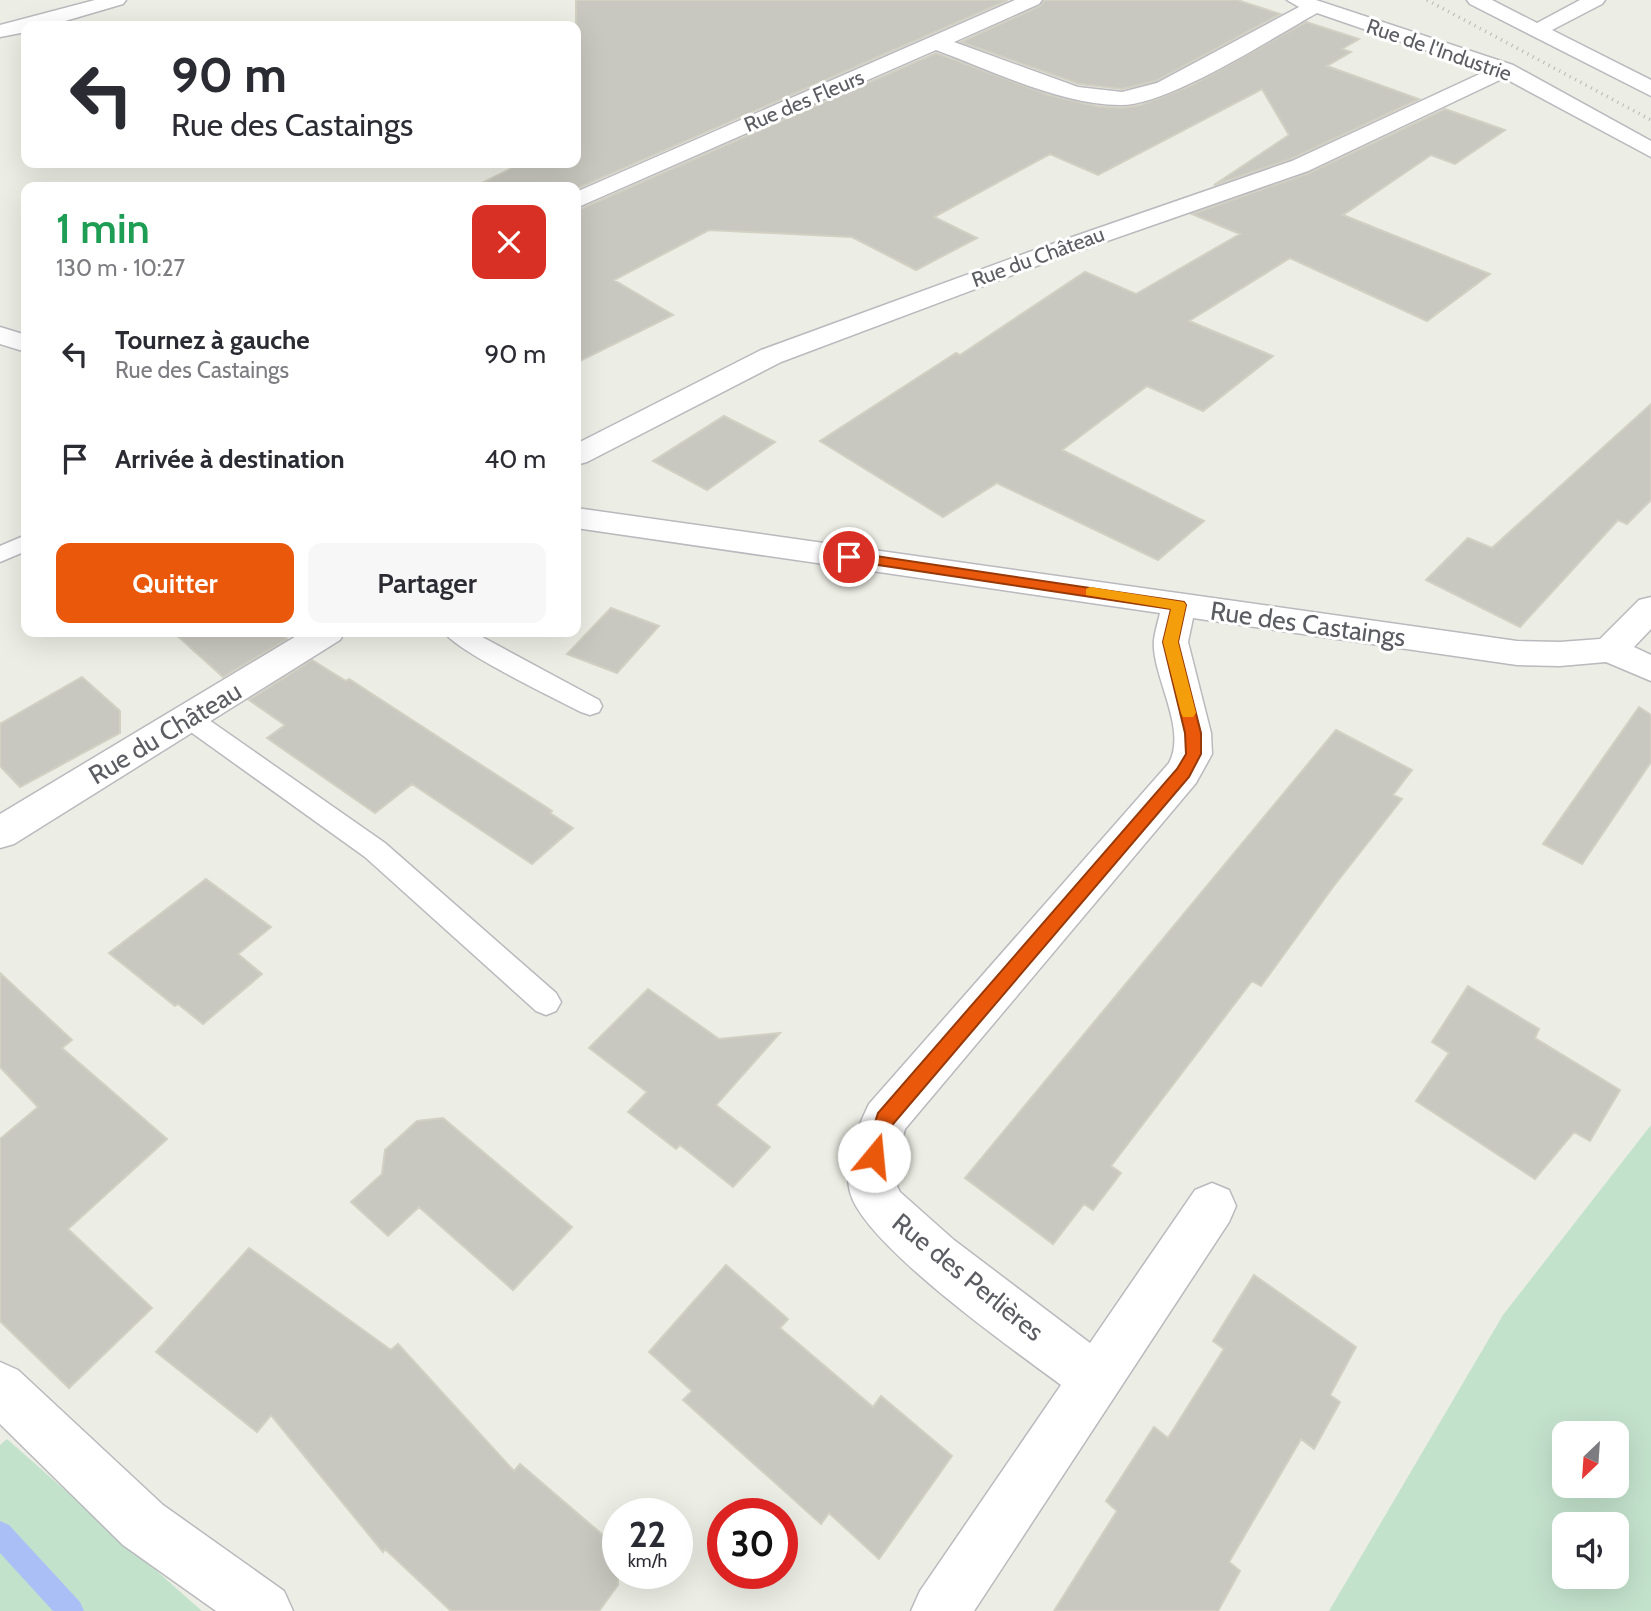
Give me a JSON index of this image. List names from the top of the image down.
{
  "streets": {
    "street": [
      "Rue de l'Industrie",
      "Rue des Fleurs",
      "Rue du Château",
      "Rue des Castaings",
      "Rue des Perlières"
    ]
  },
  "crossings": [
    ["Rue de l'Industrie", "Rue du Château"],
    ["Rue des Castaings", "Rue des Perlières"]
  ],
  "north": "bottom left",
  "page": {
    "turn": ["90 m", "Rue des Castaings"],
    "heading": ["1 min", "130 m · 10:27"],
    "list": [
      {
        "name": "Tournez à gauche",
        "note": "Rue des Castaings",
        "value": "90 m"
      },
      {
        "name": "Arrivée à destination",
        "value": "40 m"
      }
    ],
    "buttons": ["Quitter", "Partager"],
    "speed": "22 km/h",
    "limit": "30"
  }
}
